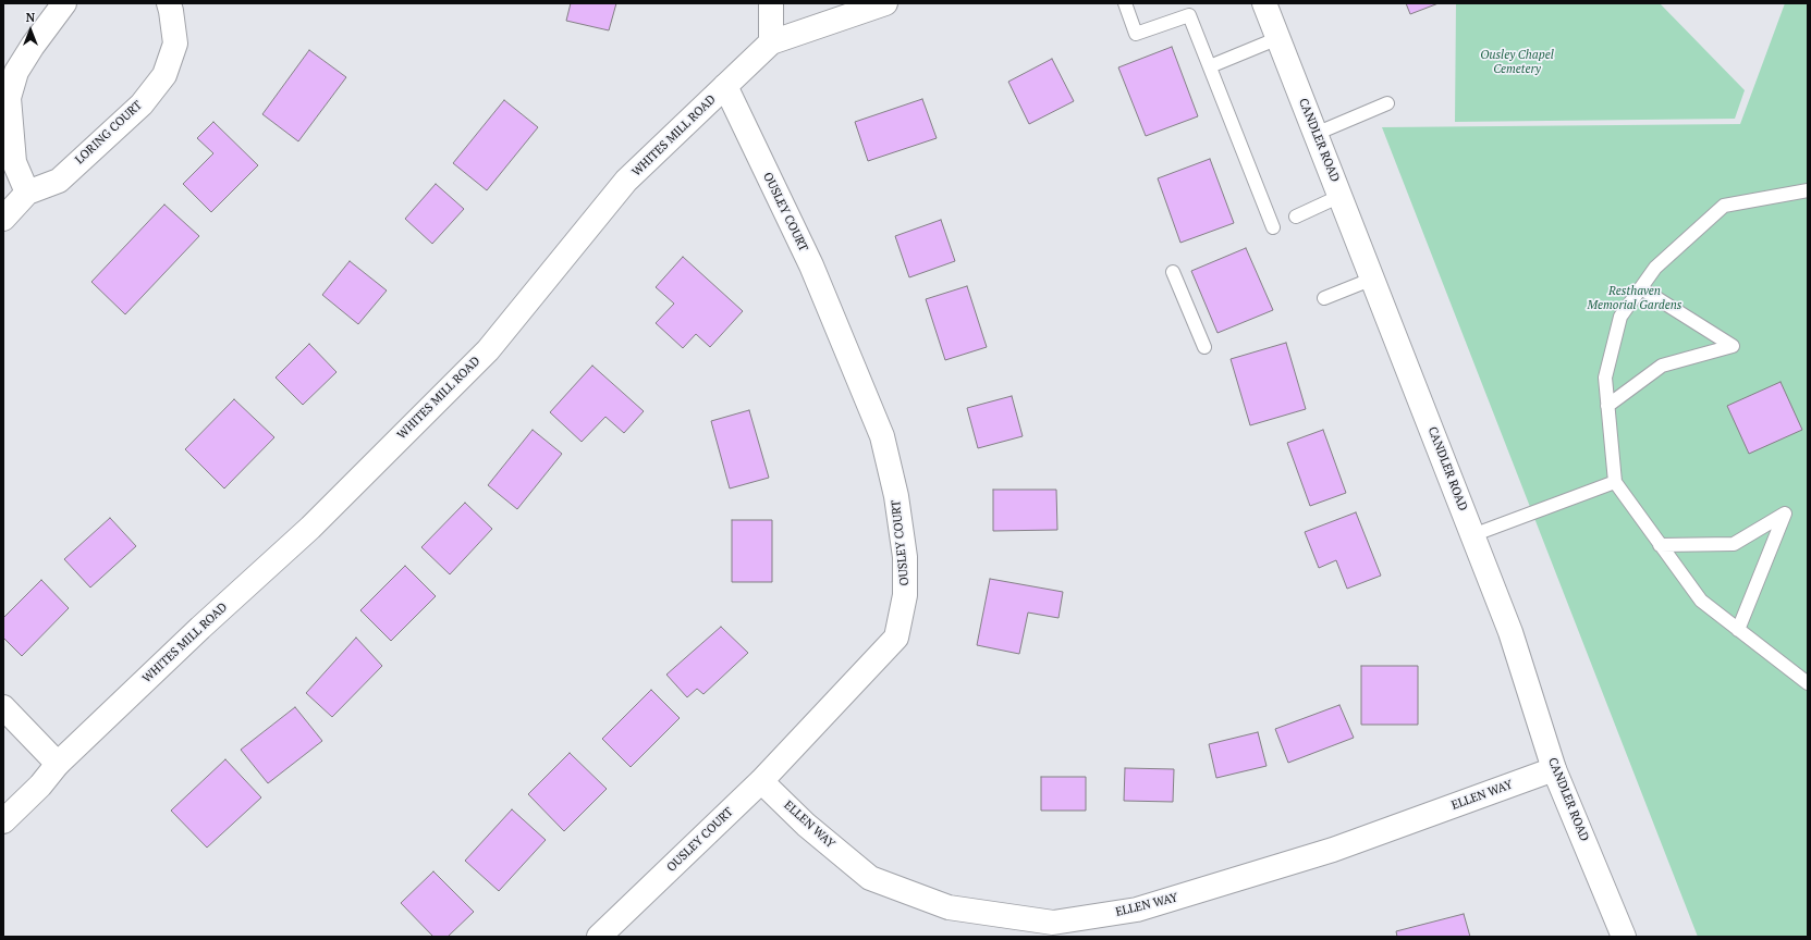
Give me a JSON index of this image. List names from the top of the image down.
{
  "streets": {
    "street": [
      "LORING COURT",
      "WHITES MILL ROAD",
      "CANDLER ROAD",
      "OUSLEY COURT",
      "ELLEN WAY"
    ]
  },
  "crossings": [
    ["WHITES MILL ROAD", "OUSLEY COURT"],
    ["CANDLER ROAD", "ELLEN WAY"],
    ["OUSLEY COURT", "ELLEN WAY"]
  ],
  "parks": ["Ousley Chapel Cemetery", "Resthaven Memorial Gardens"],
  "north": "top"
}
